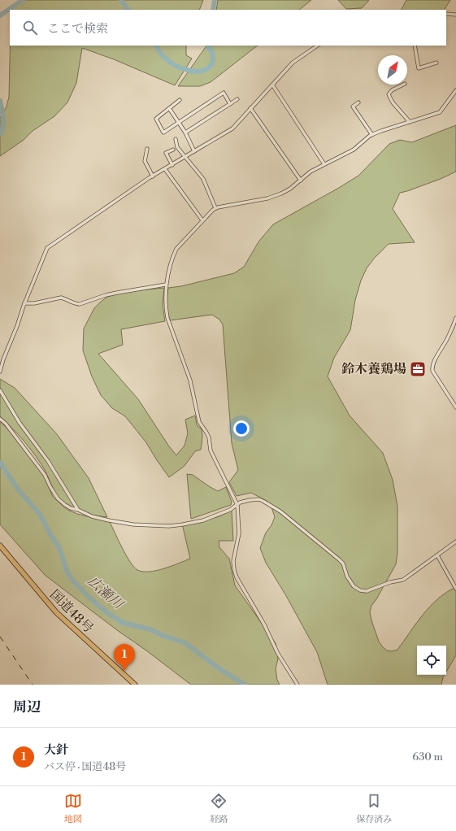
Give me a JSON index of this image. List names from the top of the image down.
{
  "streets": {
    "highway": ["国道48号"]
  },
  "water": ["広瀬川"],
  "places": {
    "office": ["鈴木養鶏場"]
  },
  "north": "top right",
  "page": {
    "search": "ここで検索",
    "pins": "1",
    "heading": "周辺",
    "list": [
      {
        "mark": "1",
        "name": "大針",
        "note": "バス停 · 国道48号",
        "value": "630 m"
      }
    ],
    "nav": ["地図", "経路", "保存済み"]
  }
}
